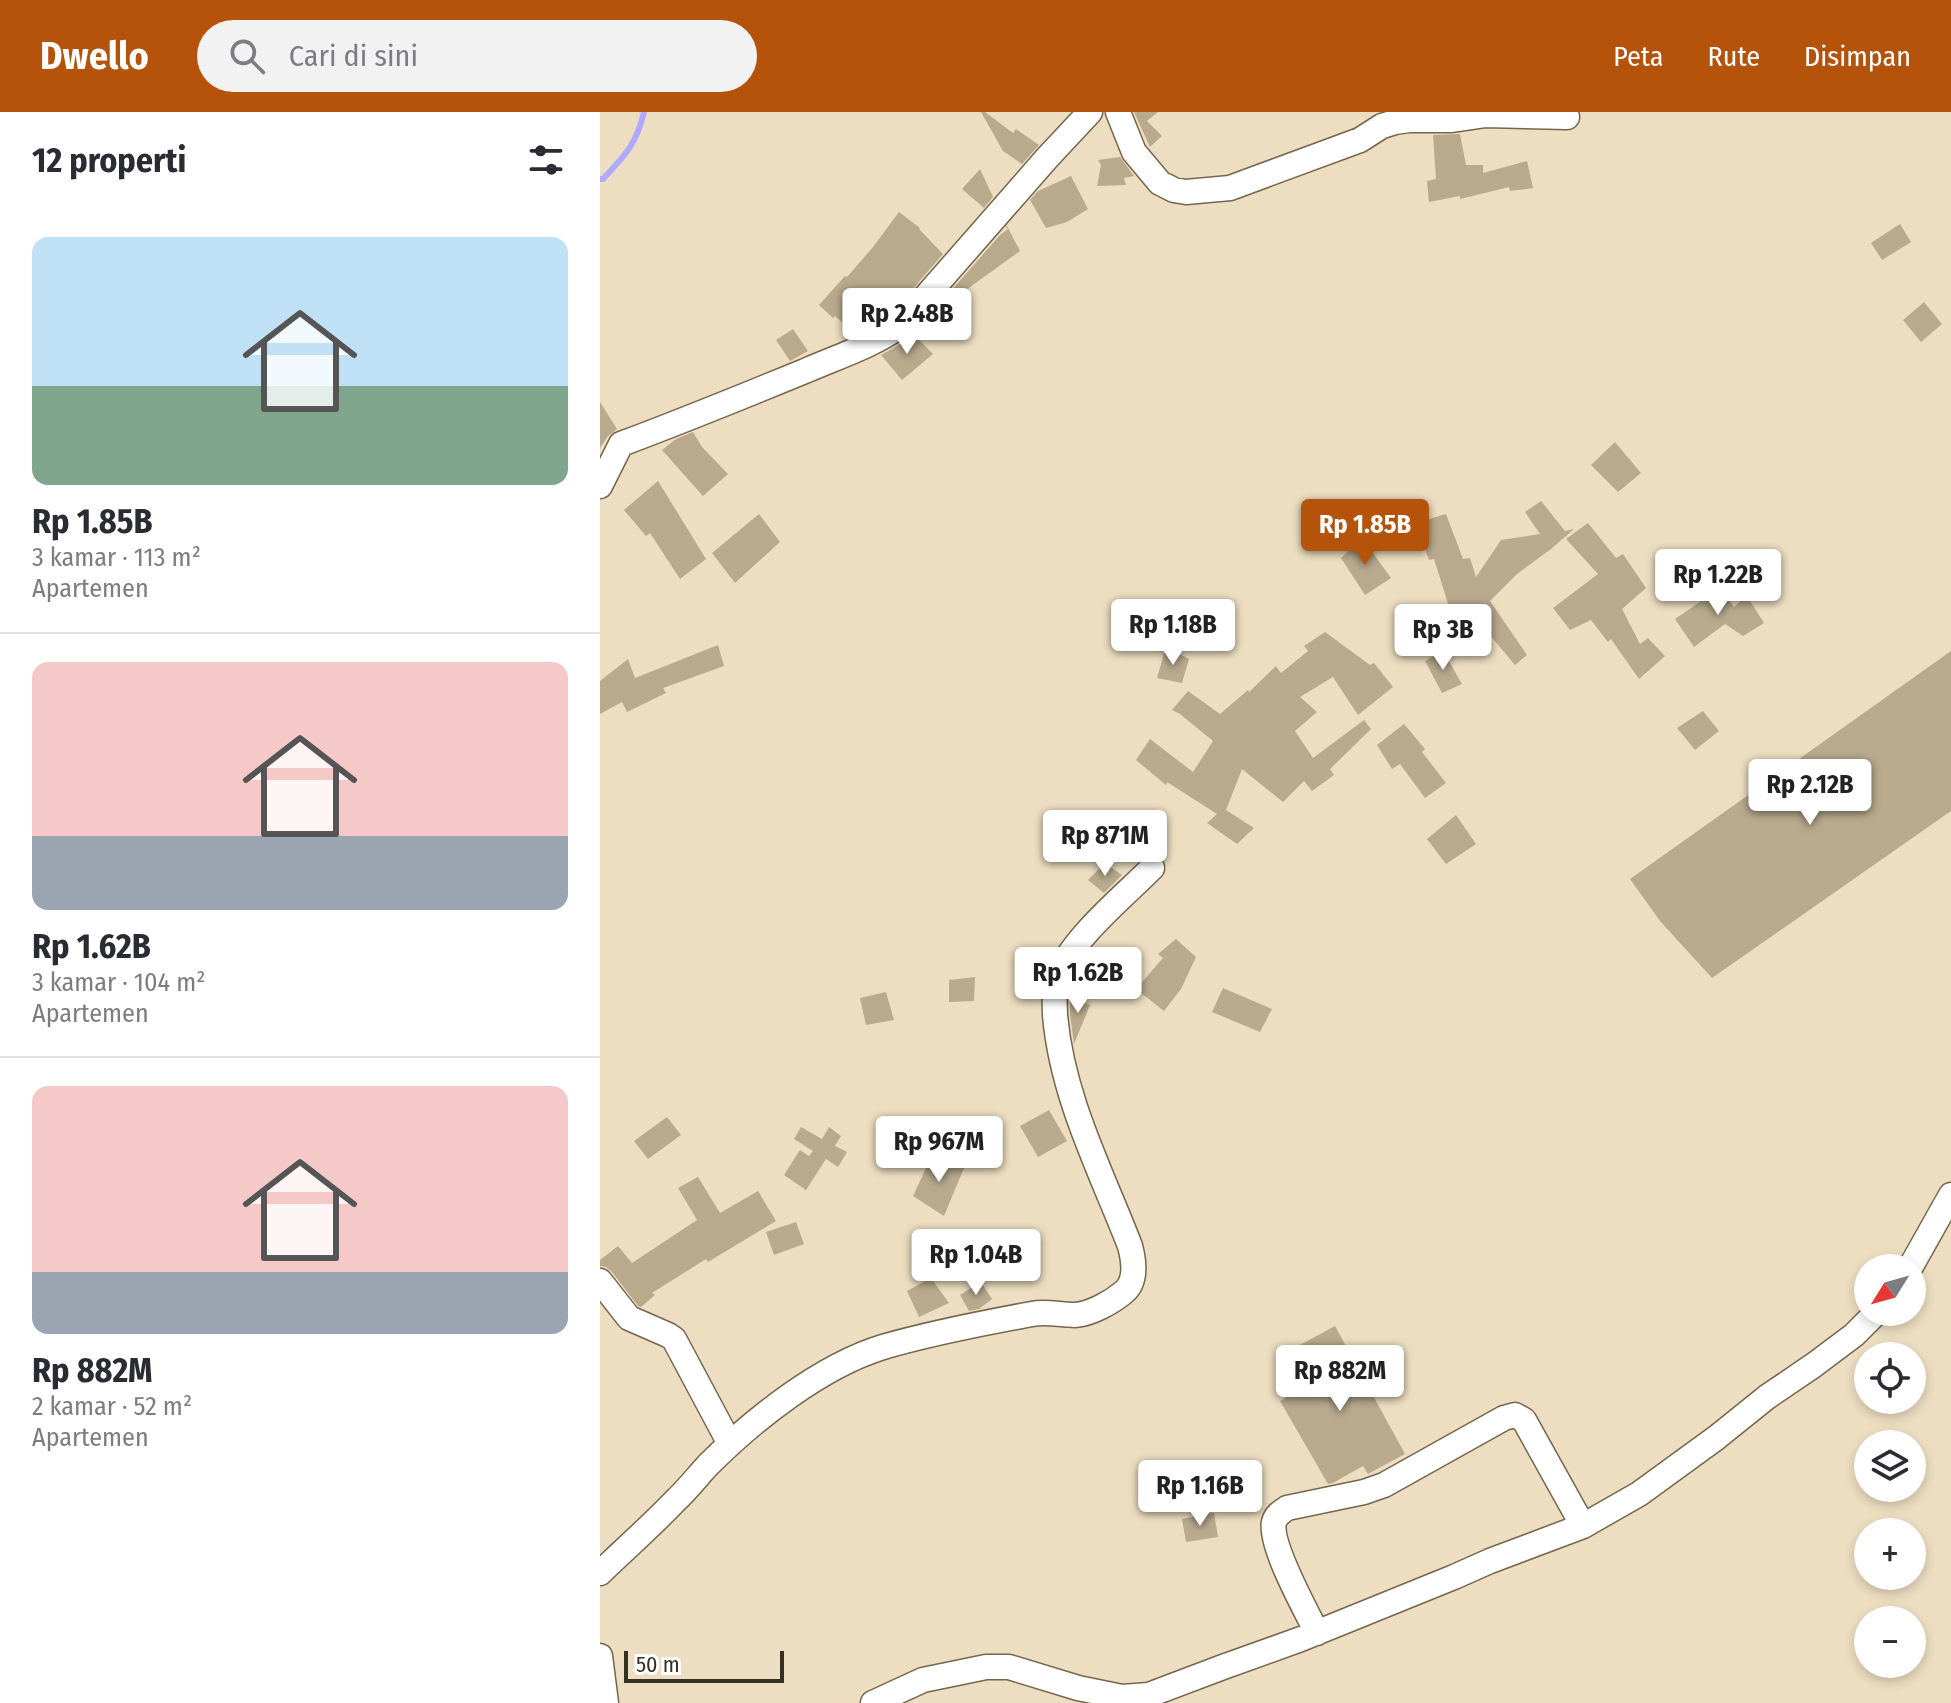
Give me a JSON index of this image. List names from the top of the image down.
{
  "scale_bar": "50 m",
  "north": "bottom left",
  "page": {
    "header": "Dwello",
    "search": "Cari di sini",
    "nav": ["Peta", "Rute", "Disimpan"],
    "heading": "12 properti",
    "list": [
      {
        "name": "Rp 1.85B",
        "note": "3 kamar · 113 m² · Apartemen"
      },
      {
        "name": "Rp 1.62B",
        "note": "3 kamar · 104 m² · Apartemen"
      },
      {
        "name": "Rp 882M",
        "note": "2 kamar · 52 m² · Apartemen"
      }
    ],
    "price": [
      "Rp 2.48B",
      "Rp 1.85B",
      "Rp 1.22B",
      "Rp 1.18B",
      "Rp 3B",
      "Rp 2.12B",
      "Rp 871M",
      "Rp 1.62B",
      "Rp 967M",
      "Rp 1.04B",
      "Rp 882M",
      "Rp 1.16B"
    ],
    "map_buttons": ["+", "−"],
    "scale": "50 m"
  }
}
